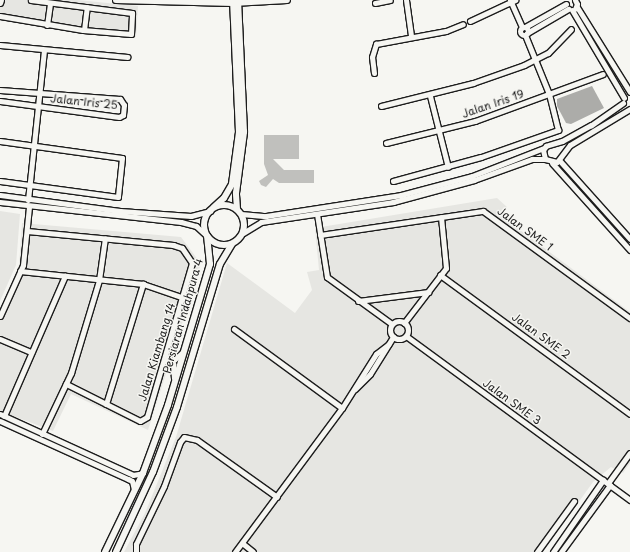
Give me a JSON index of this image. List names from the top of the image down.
{
  "streets": {
    "main road": ["Persiaran Indahpura 4"],
    "street": [
      "Jalan Iris 25",
      "Jalan Iris 19",
      "Jalan SME 1",
      "Jalan SME 2",
      "Jalan Kiambang 14",
      "Jalan SME 3"
    ]
  }
}
